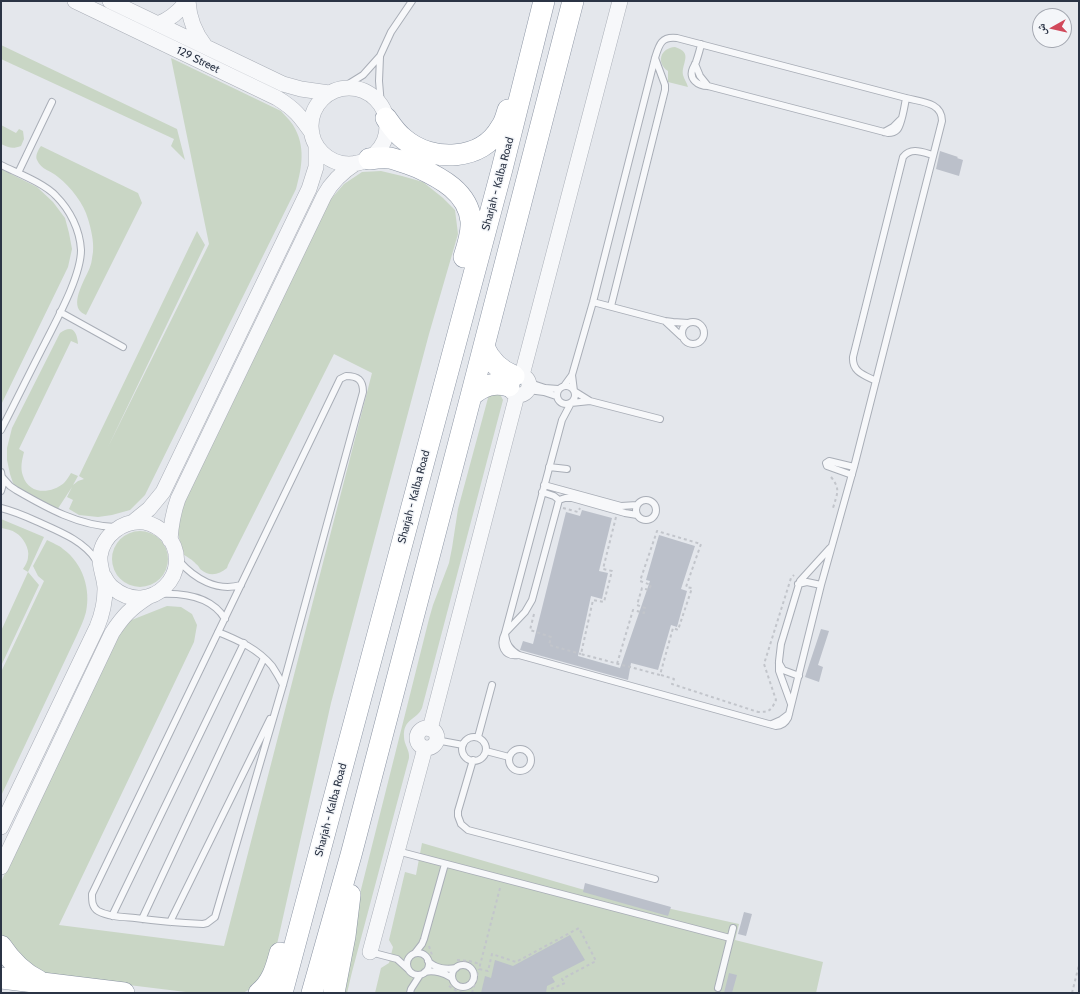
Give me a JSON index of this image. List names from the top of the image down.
{
  "streets": {
    "highway": ["Sharjah - Kalba Road"],
    "street": ["129 Street"]
  },
  "north": "left"
}
